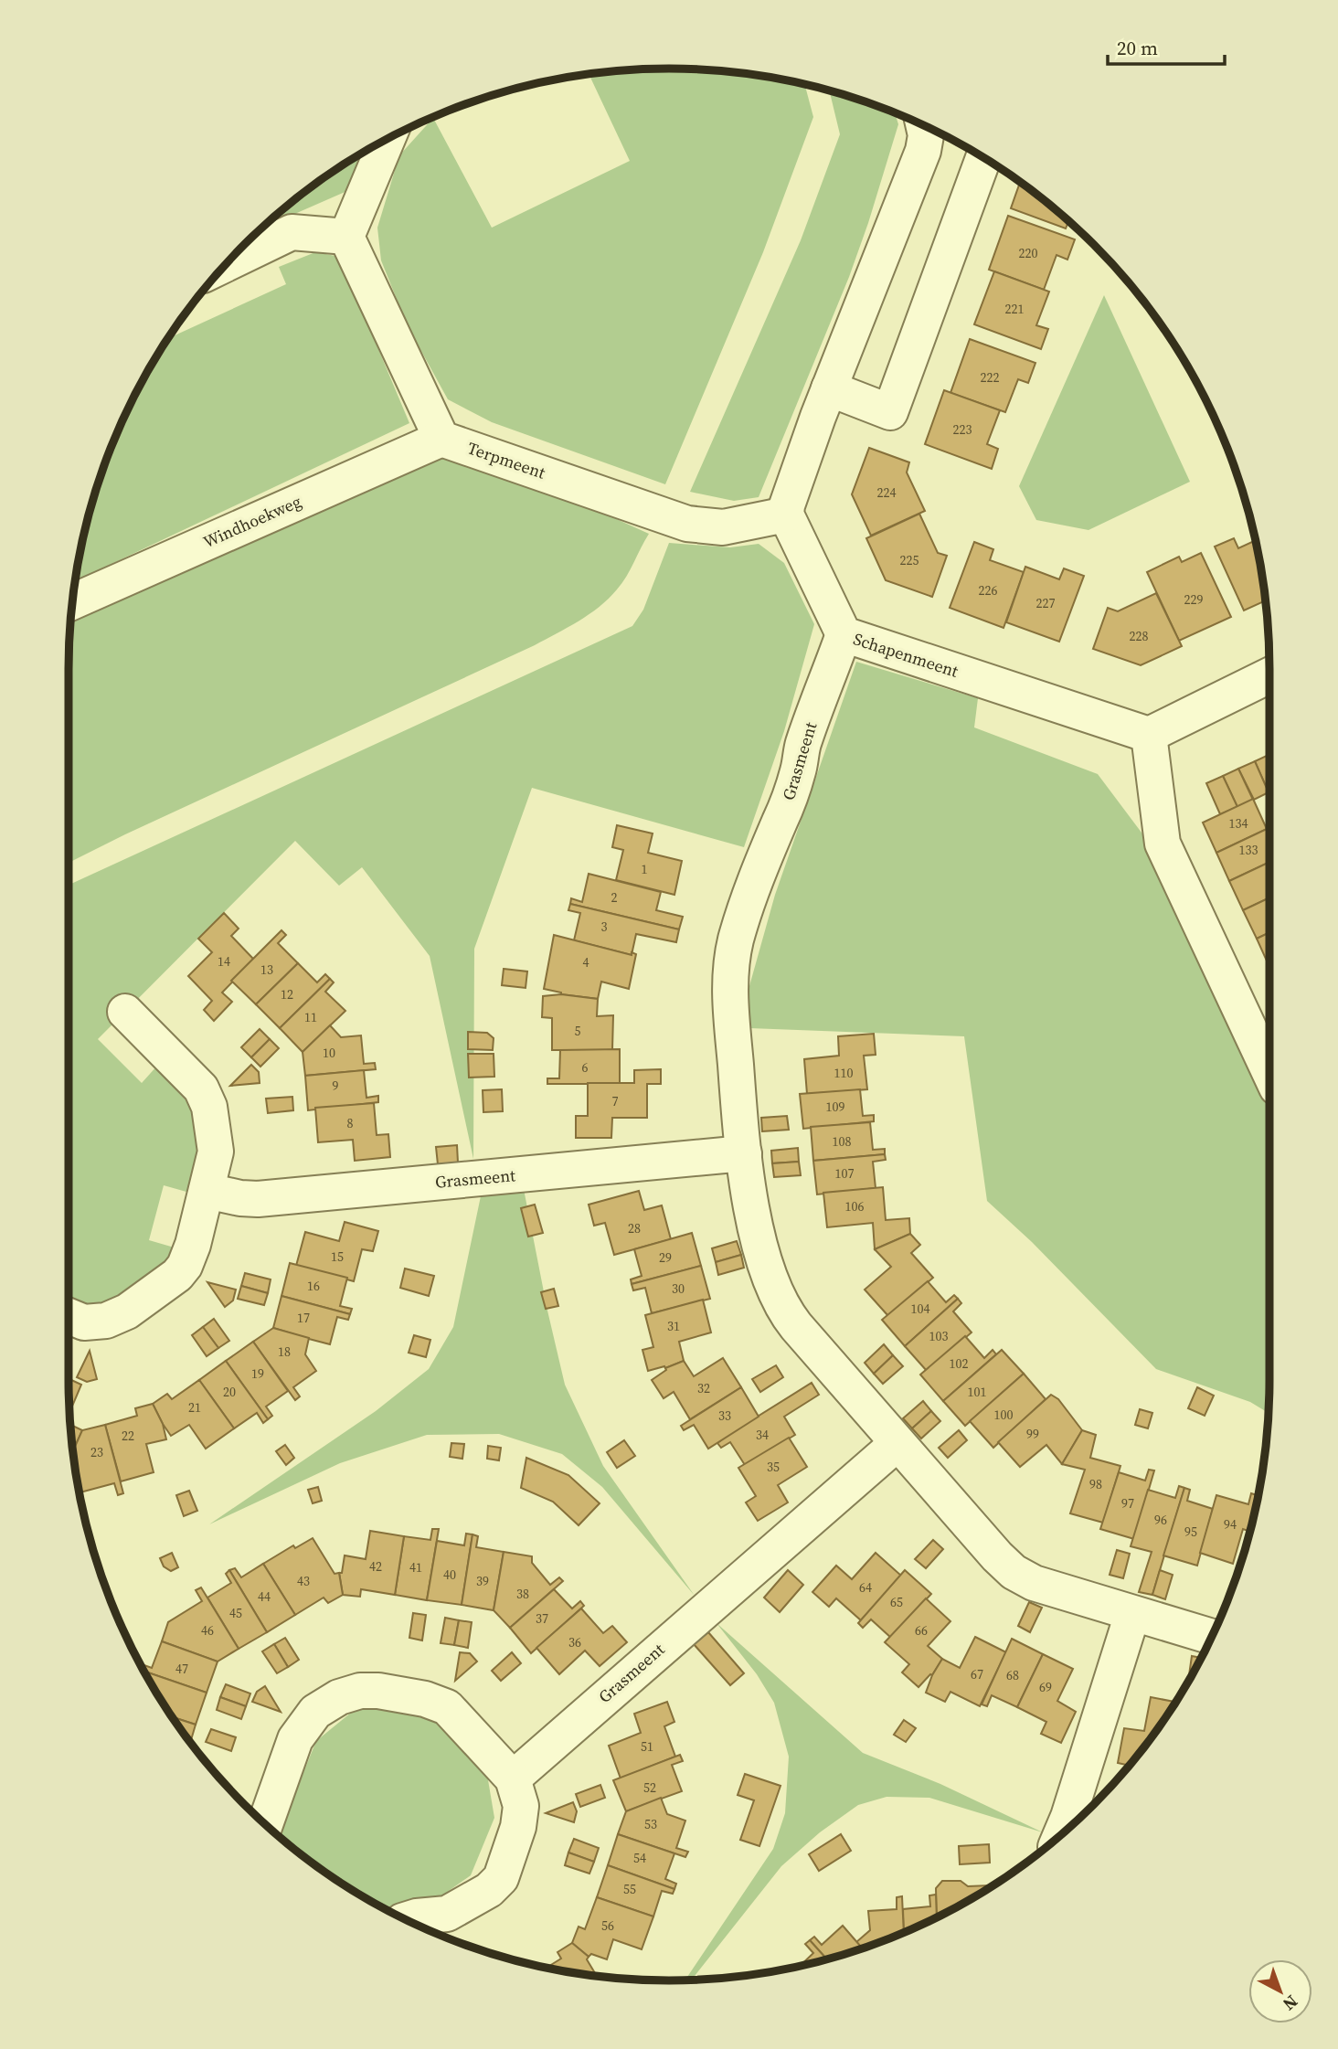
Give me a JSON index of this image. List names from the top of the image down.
{
  "streets": {
    "street": [
      "Terpmeent",
      "Windhoekweg",
      "Schapenmeent",
      "Grasmeent"
    ]
  },
  "crossings": [
    ["Terpmeent", "Windhoekweg"],
    ["Terpmeent", "Schapenmeent"],
    ["Schapenmeent", "Grasmeent"]
  ],
  "house_numbers": [
    "220",
    "221",
    "222",
    "223",
    "224",
    "225",
    "226",
    "229",
    "227",
    "228",
    "134",
    "133",
    "1",
    "2",
    "3",
    "14",
    "4",
    "13",
    "12",
    "11",
    "5",
    "10",
    "6",
    "110",
    "9",
    "7",
    "109",
    "8",
    "108",
    "107",
    "106",
    "28",
    "15",
    "29",
    "16",
    "30",
    "104",
    "17",
    "31",
    "103",
    "18",
    "102",
    "19",
    "32",
    "20",
    "101",
    "21",
    "100",
    "33",
    "99",
    "34",
    "22",
    "23",
    "35",
    "98",
    "97",
    "96",
    "94",
    "95",
    "42",
    "41",
    "40",
    "43",
    "39",
    "64",
    "38",
    "44",
    "65",
    "45",
    "37",
    "46",
    "66",
    "36",
    "47",
    "67",
    "68",
    "69",
    "51",
    "52",
    "53",
    "54",
    "55",
    "56"
  ],
  "scale_bar": "20 m",
  "north": "bottom right"
}
